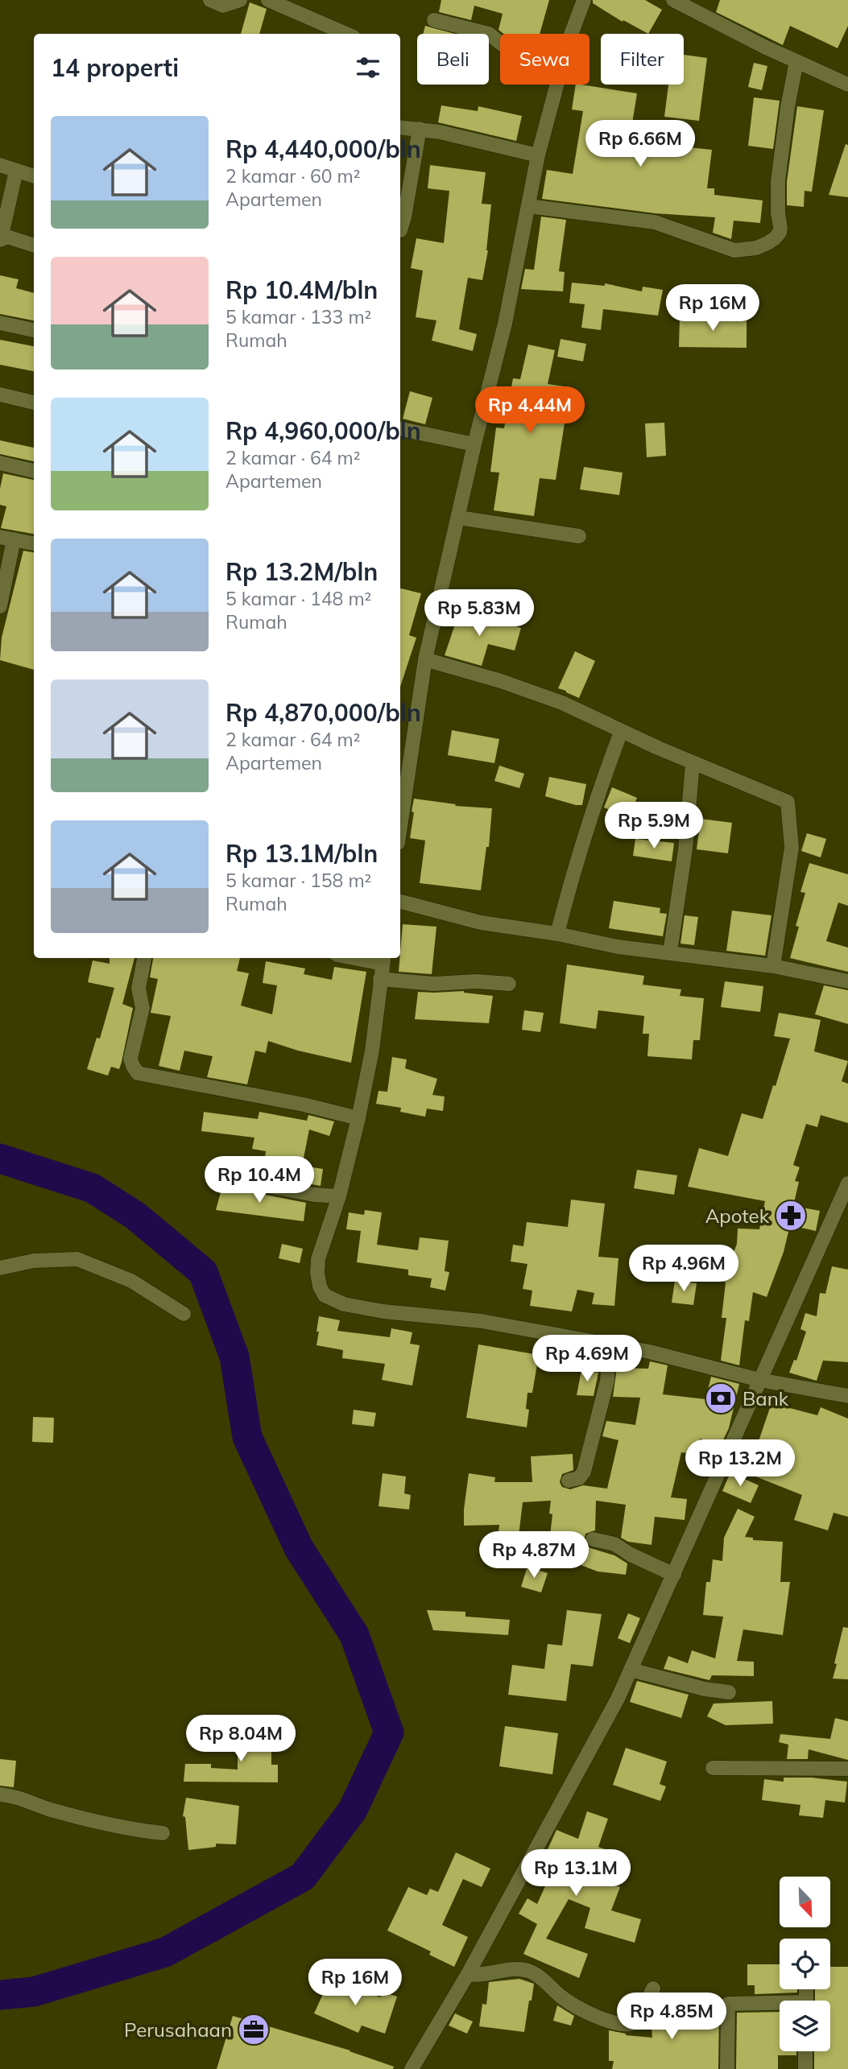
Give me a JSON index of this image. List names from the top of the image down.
{
  "places": {
    "pharmacy": ["Apotek"],
    "bank": ["Bank"],
    "office": ["Perusahaan"]
  },
  "north": "bottom right",
  "page": {
    "chip": ["Beli", "Sewa", "Filter"],
    "heading": "14 properti",
    "list": [
      {
        "name": "Rp 4,440,000/bln",
        "note": "2 kamar · 60 m² · Apartemen"
      },
      {
        "name": "Rp 10.4M/bln",
        "note": "5 kamar · 133 m² · Rumah"
      },
      {
        "name": "Rp 4,960,000/bln",
        "note": "2 kamar · 64 m² · Apartemen"
      },
      {
        "name": "Rp 13.2M/bln",
        "note": "5 kamar · 148 m² · Rumah"
      },
      {
        "name": "Rp 4,870,000/bln",
        "note": "2 kamar · 64 m² · Apartemen"
      },
      {
        "name": "Rp 13.1M/bln",
        "note": "5 kamar · 158 m² · Rumah"
      }
    ],
    "price": [
      "Rp 6.66M",
      "Rp 16M",
      "Rp 4.44M",
      "Rp 5.83M",
      "Rp 5.9M",
      "Rp 10.4M",
      "Rp 4.96M",
      "Rp 4.69M",
      "Rp 13.2M",
      "Rp 4.87M",
      "Rp 8.04M",
      "Rp 13.1M",
      "Rp 16M",
      "Rp 4.85M"
    ]
  }
}
